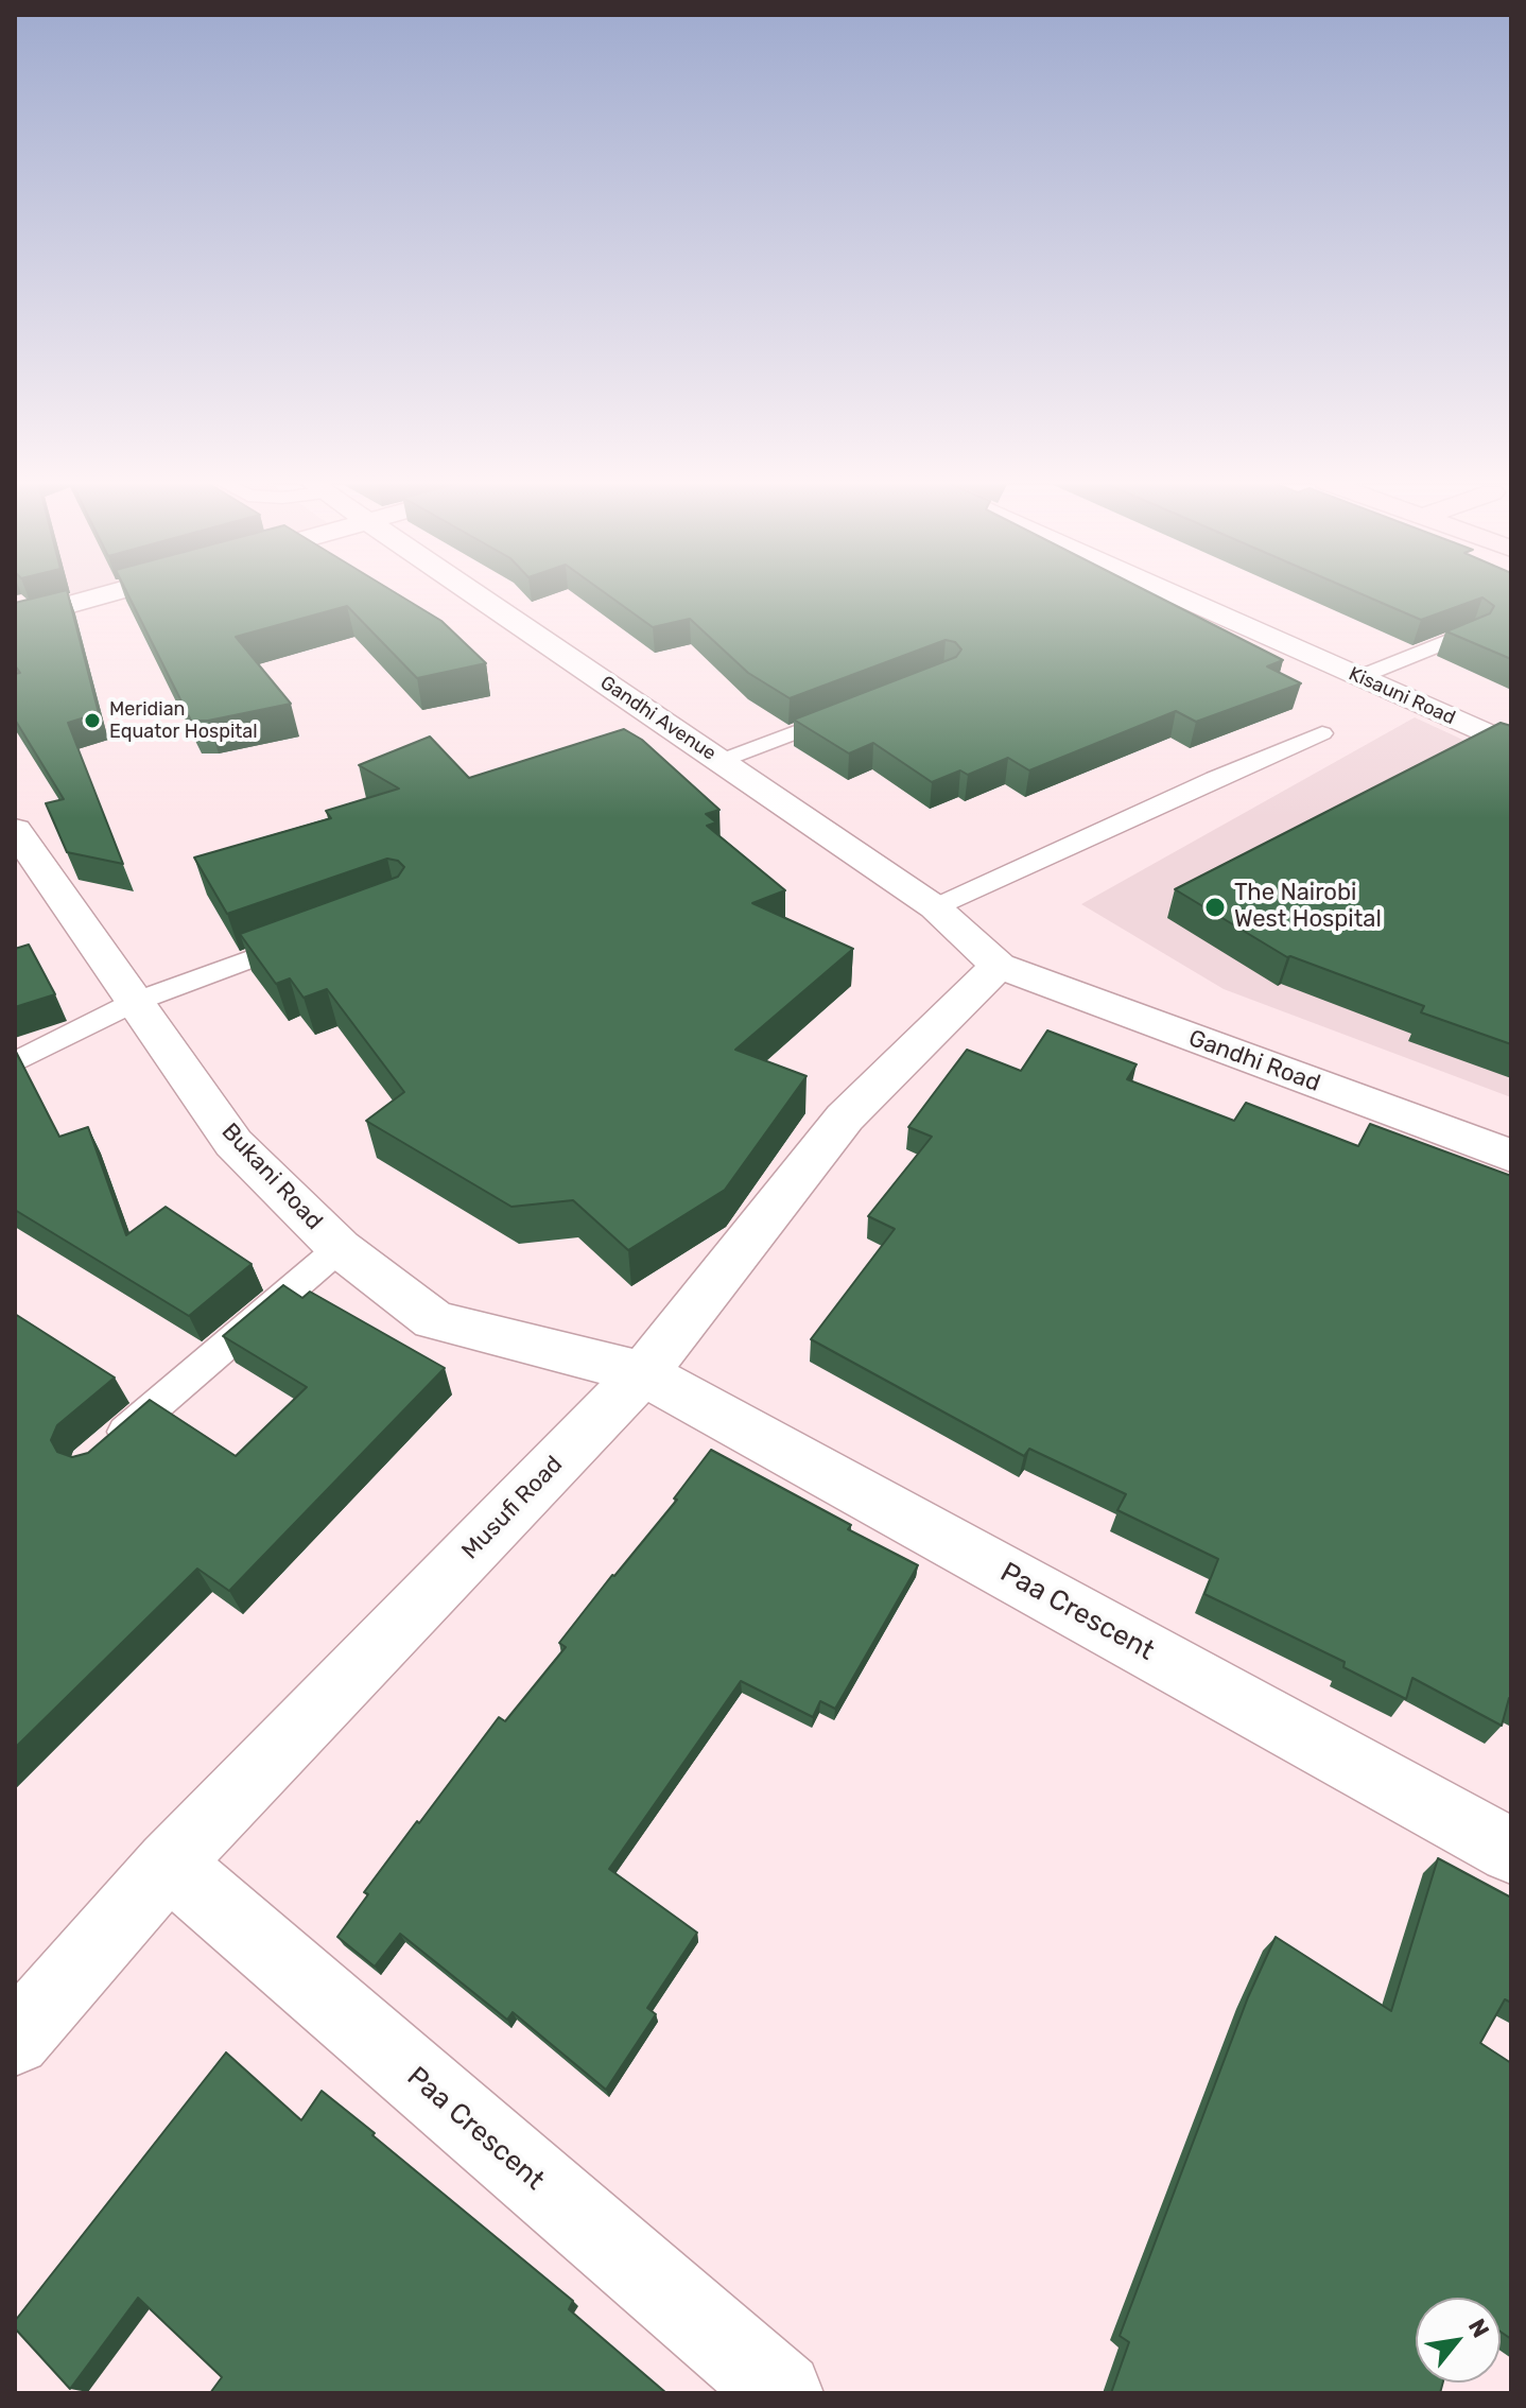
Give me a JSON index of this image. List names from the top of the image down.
{
  "streets": {
    "street": [
      "Kisauni Road",
      "Gandhi Avenue",
      "Gandhi Road",
      "Bukani Road",
      "Musufi Road",
      "Paa Crescent"
    ]
  },
  "crossings": [
    ["Gandhi Avenue", "Gandhi Road"],
    ["Gandhi Avenue", "Musufi Road"],
    ["Gandhi Road", "Musufi Road"],
    ["Bukani Road", "Musufi Road"],
    ["Bukani Road", "Paa Crescent"],
    ["Musufi Road", "Paa Crescent"]
  ],
  "places": ["Meridian Equator Hospital", "The Nairobi West Hospital"],
  "north": "top right"
}
